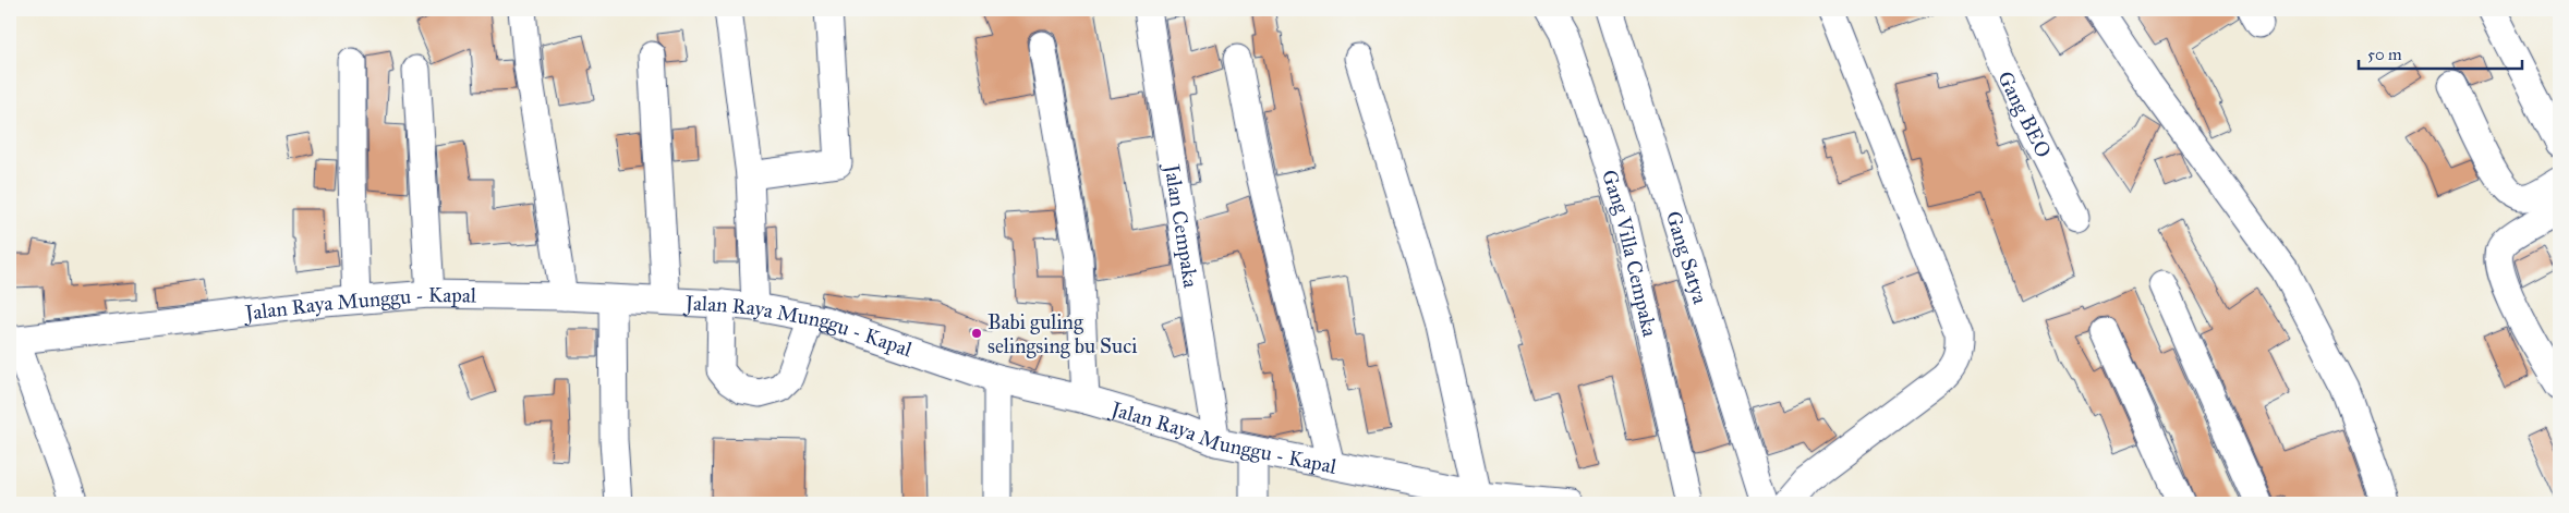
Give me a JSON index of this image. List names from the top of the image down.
{
  "streets": {
    "street": [
      "Gang BEO",
      "Jalan Cempaka",
      "Gang Villa Cempaka",
      "Gang Satya",
      "Jalan Raya Munggu - Kapal"
    ]
  },
  "crossings": [
    ["Jalan Cempaka", "Jalan Raya Munggu - Kapal"]
  ],
  "places": ["Babi guling selingsing bu Suci"],
  "scale_bar": "50 m"
}
